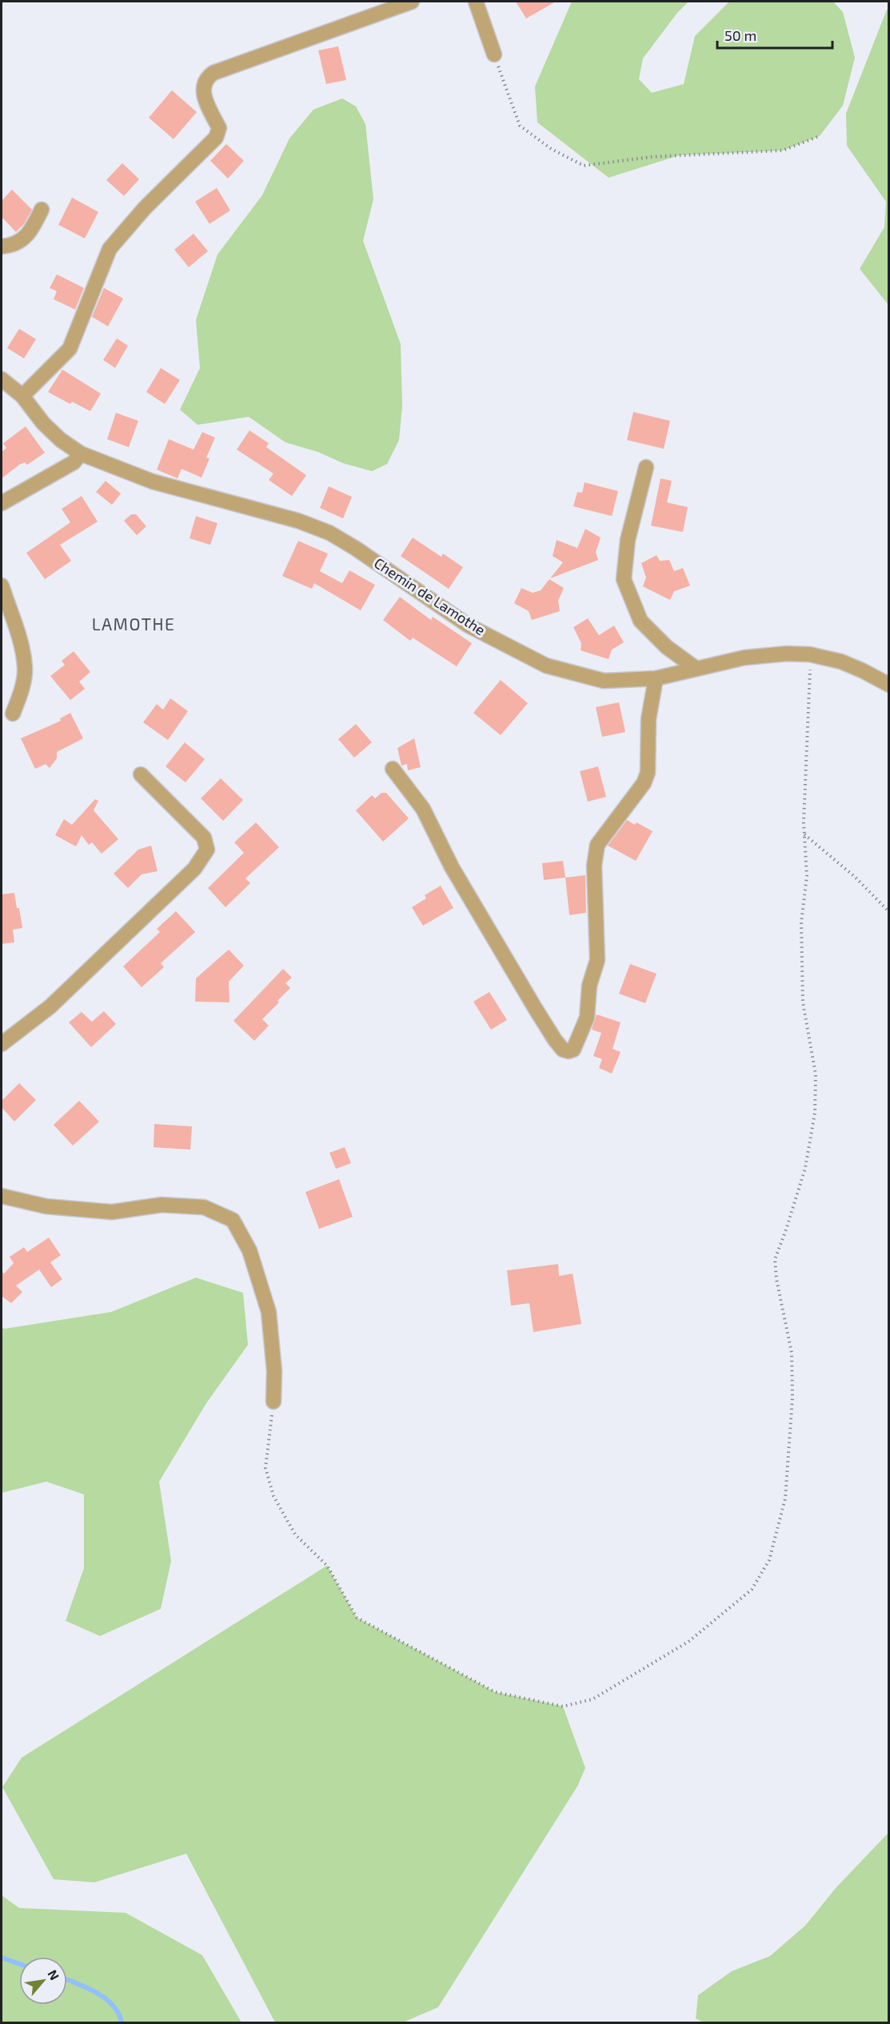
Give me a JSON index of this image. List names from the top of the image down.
{
  "streets": {
    "street": ["Chemin de Lamothe"]
  },
  "districts": ["LAMOTHE"],
  "scale_bar": "50 m",
  "north": "top right"
}
